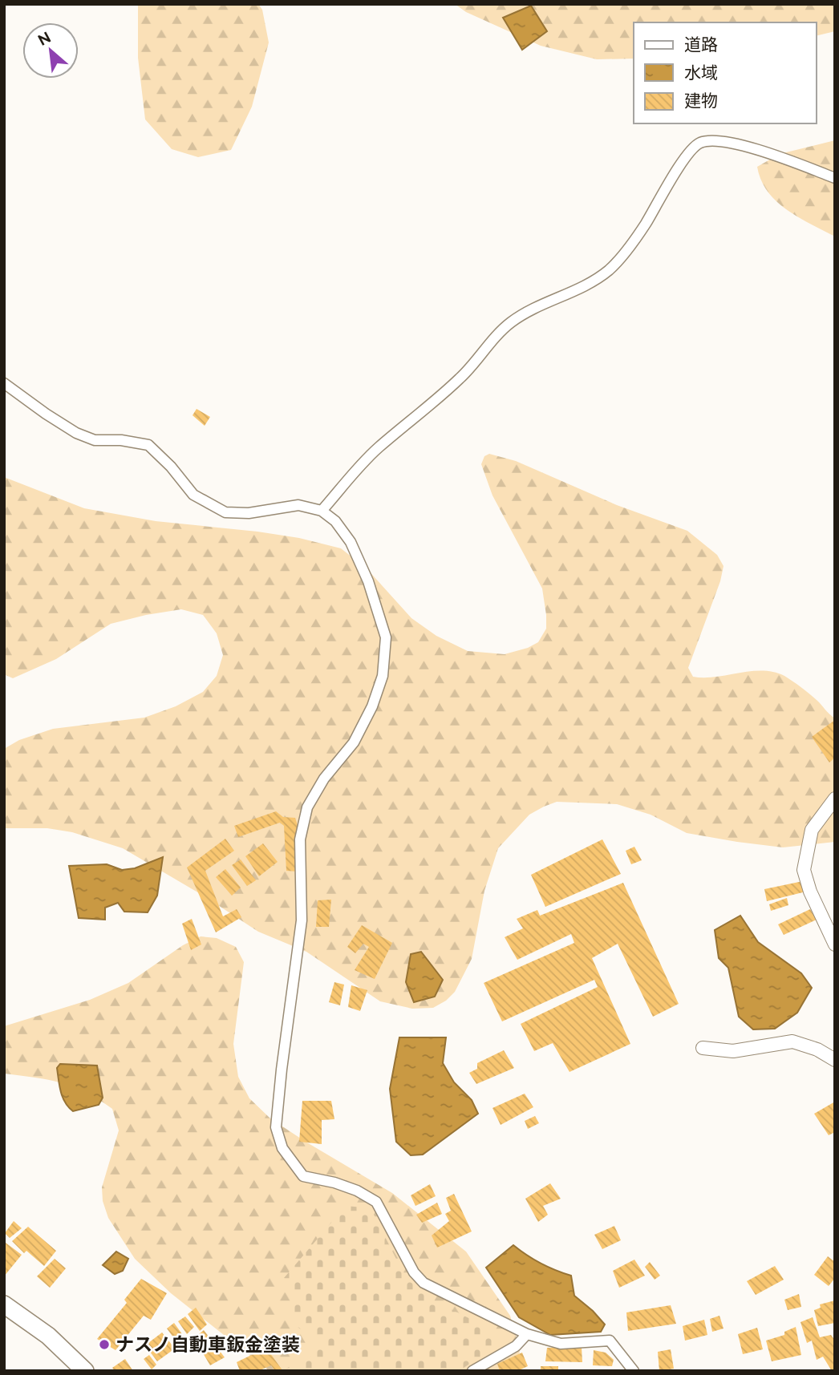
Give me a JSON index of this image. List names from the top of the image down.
{
  "places": ["ナスノ自動車鈑金塗装"],
  "legend": ["道路", "水域", "建物"],
  "north": "top left"
}
